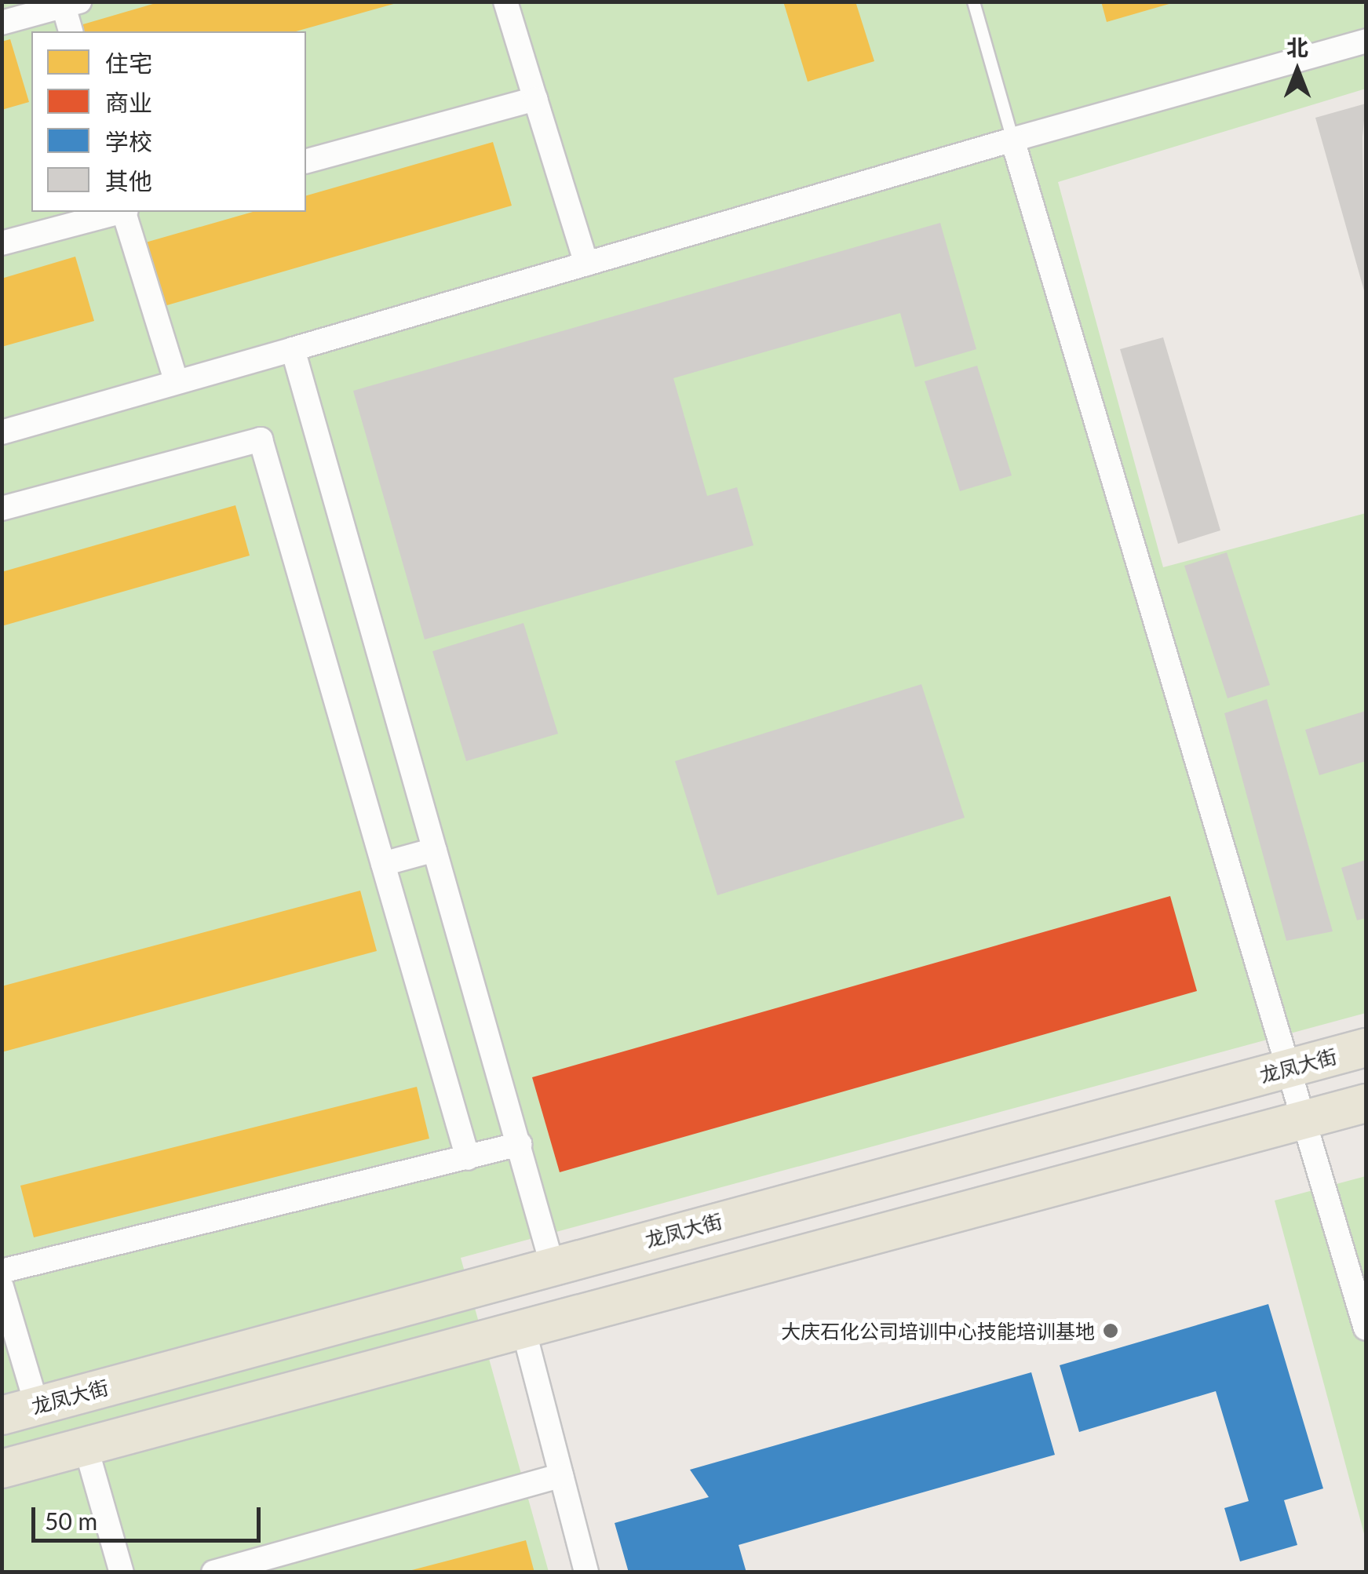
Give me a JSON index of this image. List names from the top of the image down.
{
  "streets": {
    "main road": ["龙凤大街"]
  },
  "places": ["大庆石化公司培训中心技能培训基地"],
  "legend": [
    "住宅",
    "商业",
    "学校",
    "其他"
  ],
  "scale_bar": "50 m",
  "north": "top"
}
